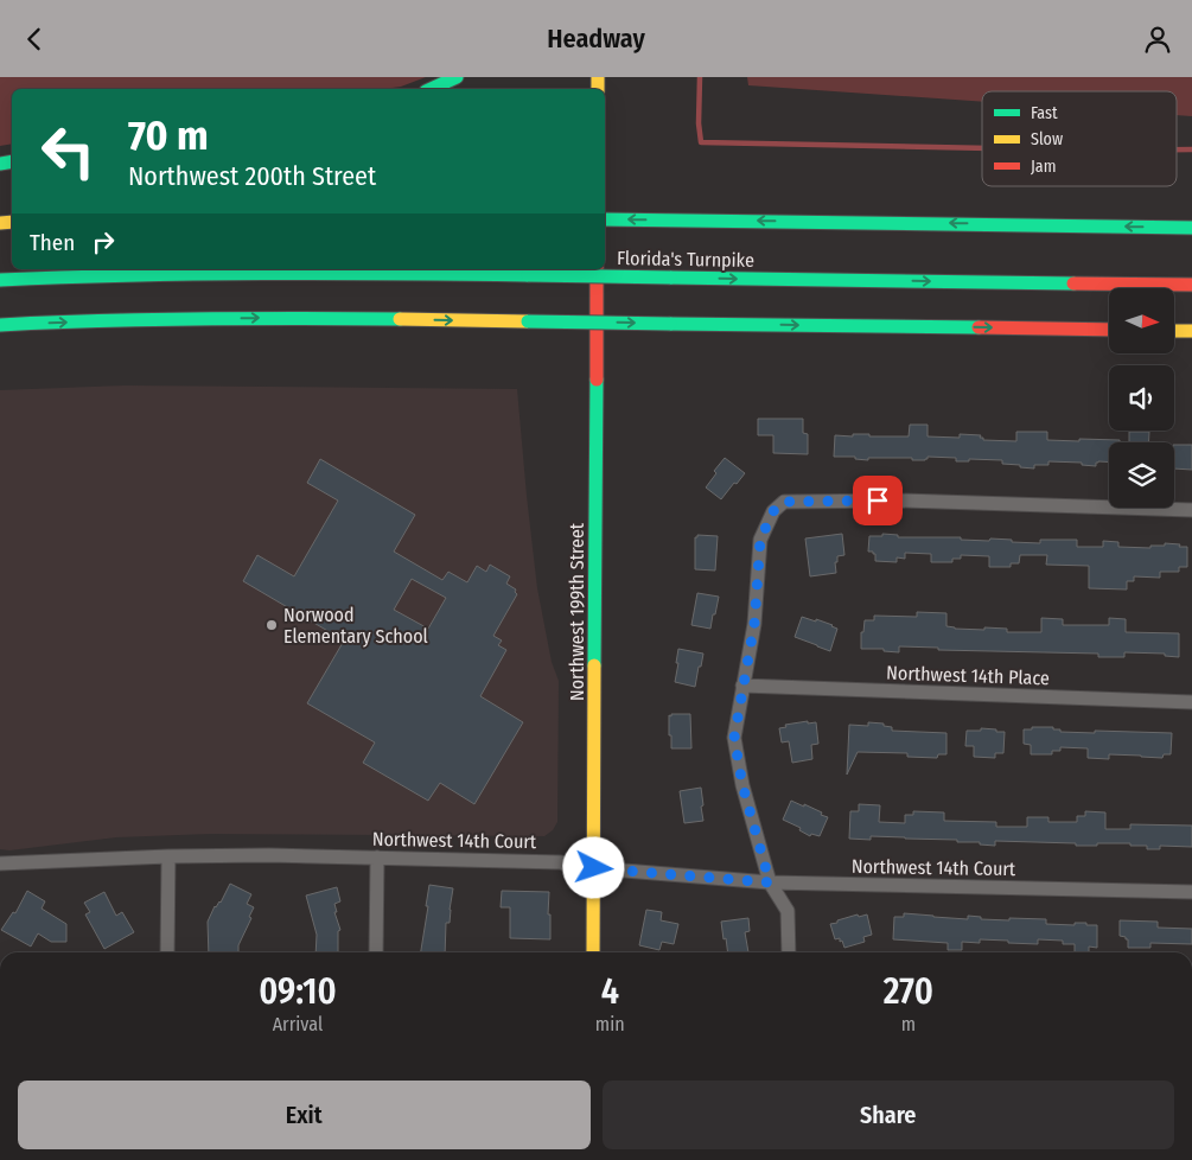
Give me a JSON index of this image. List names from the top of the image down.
{
  "streets": {
    "main road": ["Florida's Turnpike", "Northwest 199th Street"],
    "street": ["Northwest 14th Place", "Northwest 14th Court"]
  },
  "crossings": [
    ["Northwest 199th Street", "Northwest 14th Court"]
  ],
  "places": ["Norwood Elementary School"],
  "legend": ["Fast", "Slow", "Jam"],
  "north": "right",
  "page": {
    "header": "Headway",
    "turn": ["70 m", "Northwest 200th Street"],
    "then": "Then",
    "eta": [
      "09:10",
      "Arrival",
      "4",
      "min",
      "270",
      "m"
    ],
    "buttons": ["Exit", "Share"]
  }
}
